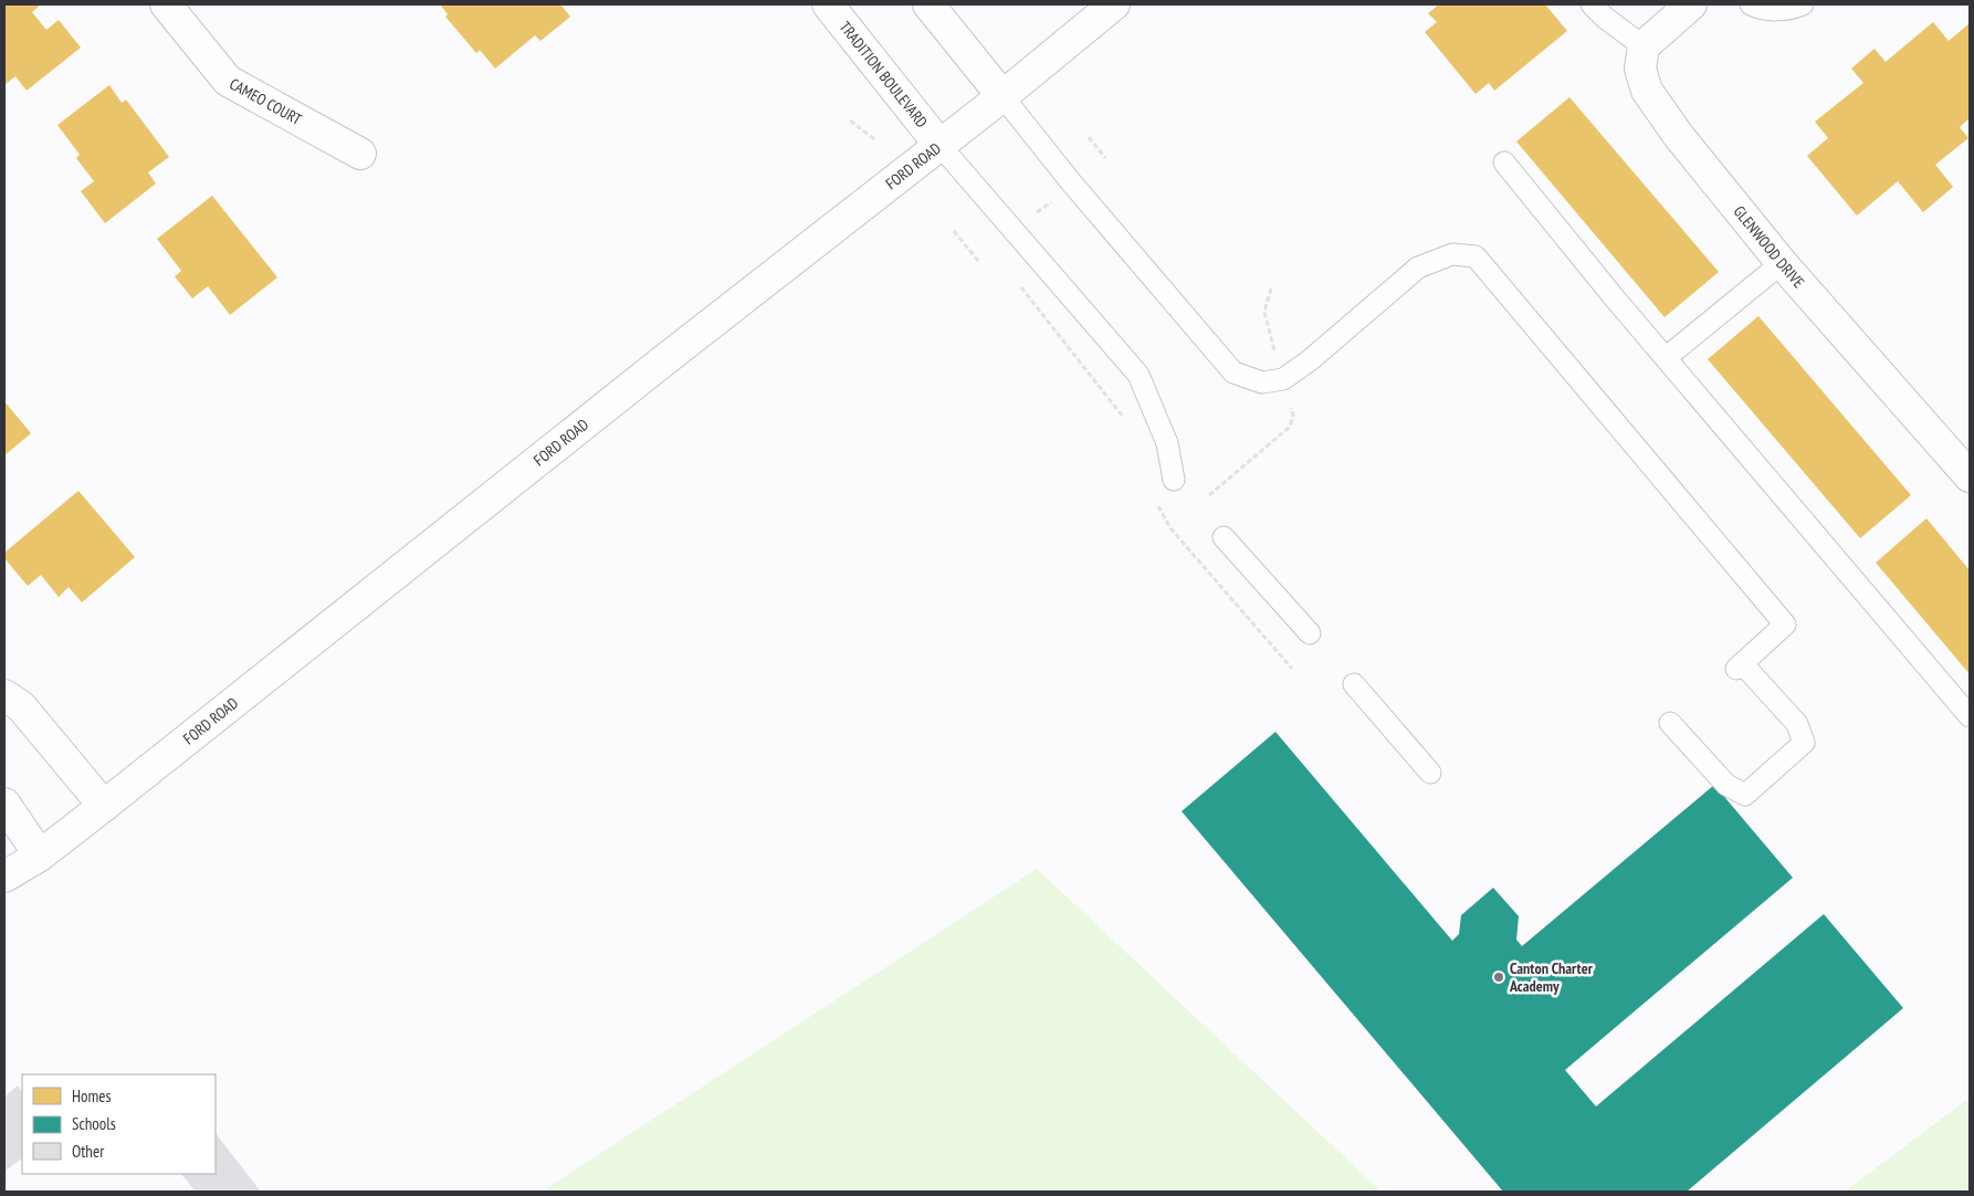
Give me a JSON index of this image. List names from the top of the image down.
{
  "streets": {
    "main road": [
      "TRADITION BOULEVARD",
      "CAMEO COURT",
      "FORD ROAD",
      "GLENWOOD DRIVE"
    ]
  },
  "crossings": [
    ["TRADITION BOULEVARD", "FORD ROAD"]
  ],
  "places": ["Canton Charter Academy"],
  "legend": ["Homes", "Schools", "Other"]
}
